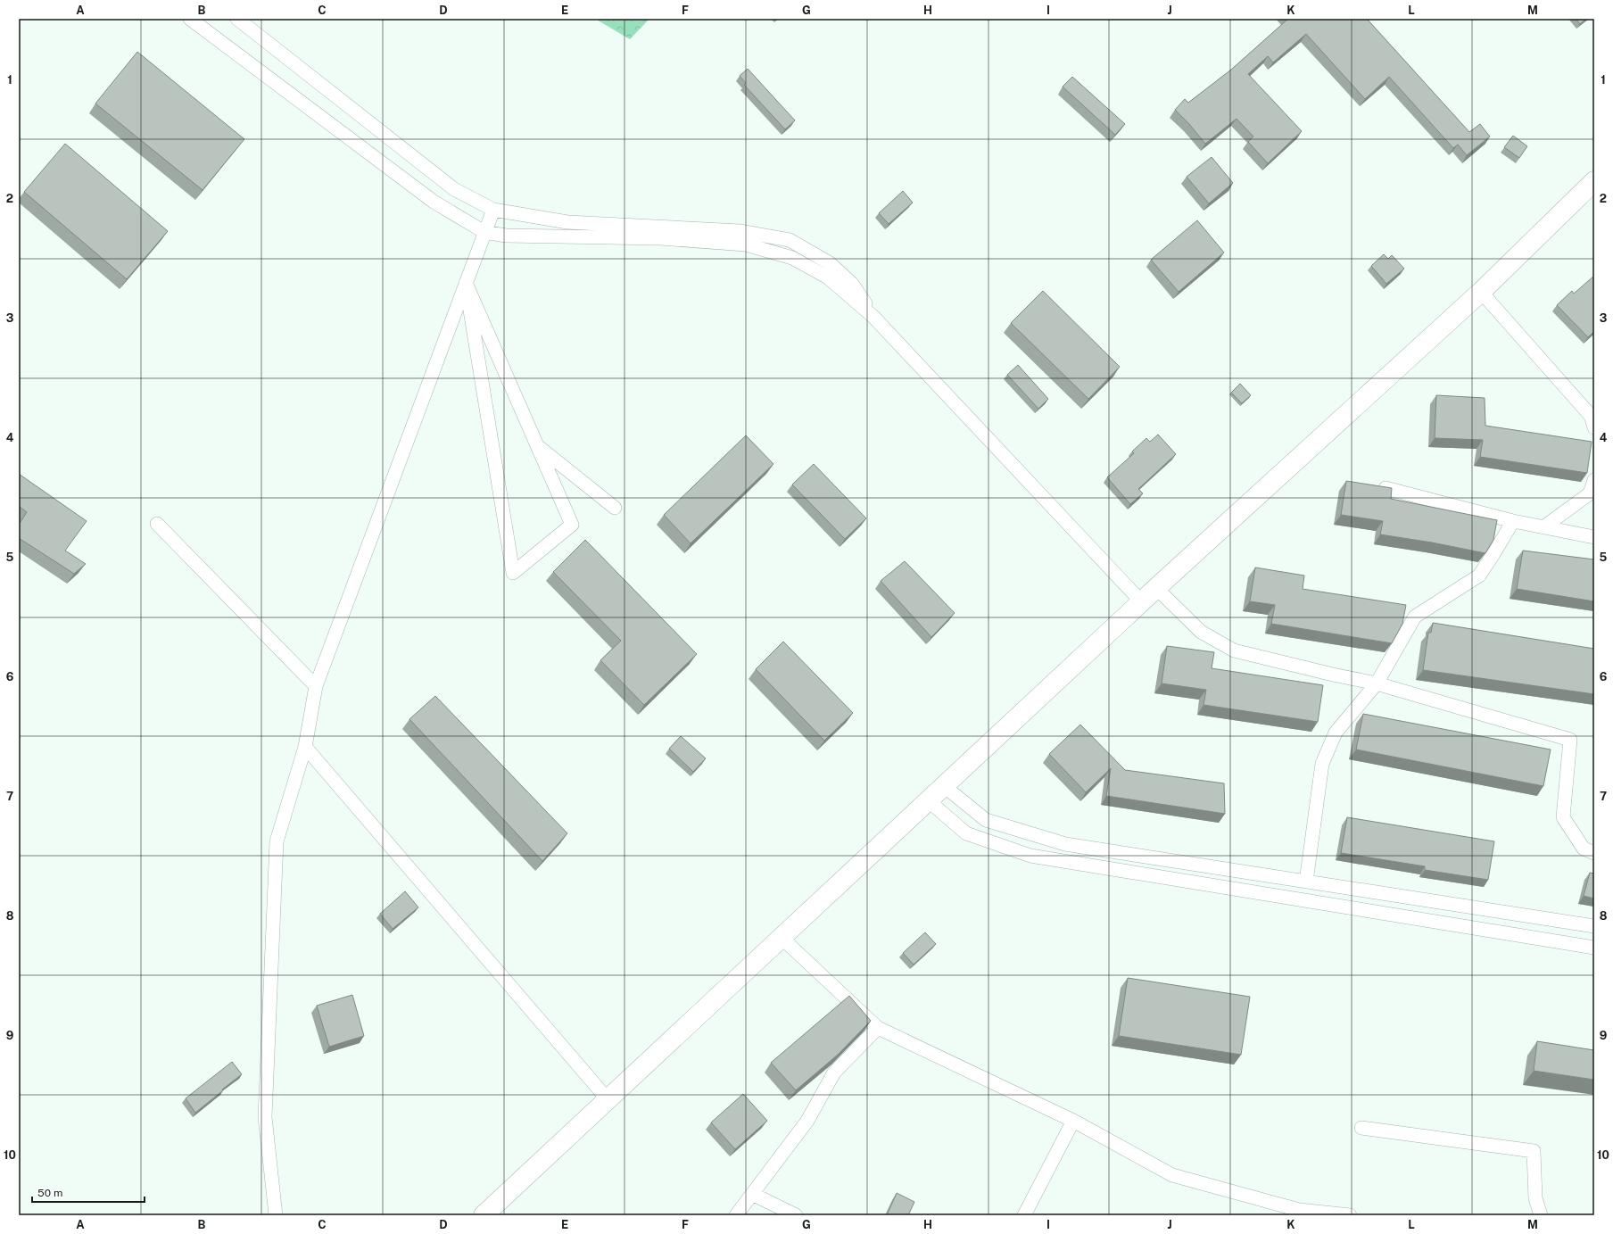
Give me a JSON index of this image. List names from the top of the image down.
{
  "scale_bar": "50 m",
  "grid": {
    "columns": [
      "A",
      "B",
      "C",
      "D",
      "E",
      "F",
      "G",
      "H",
      "I",
      "J",
      "K",
      "L",
      "M"
    ],
    "rows": [
      "1",
      "2",
      "3",
      "4",
      "5",
      "6",
      "7",
      "8",
      "9",
      "10"
    ]
  }
}
